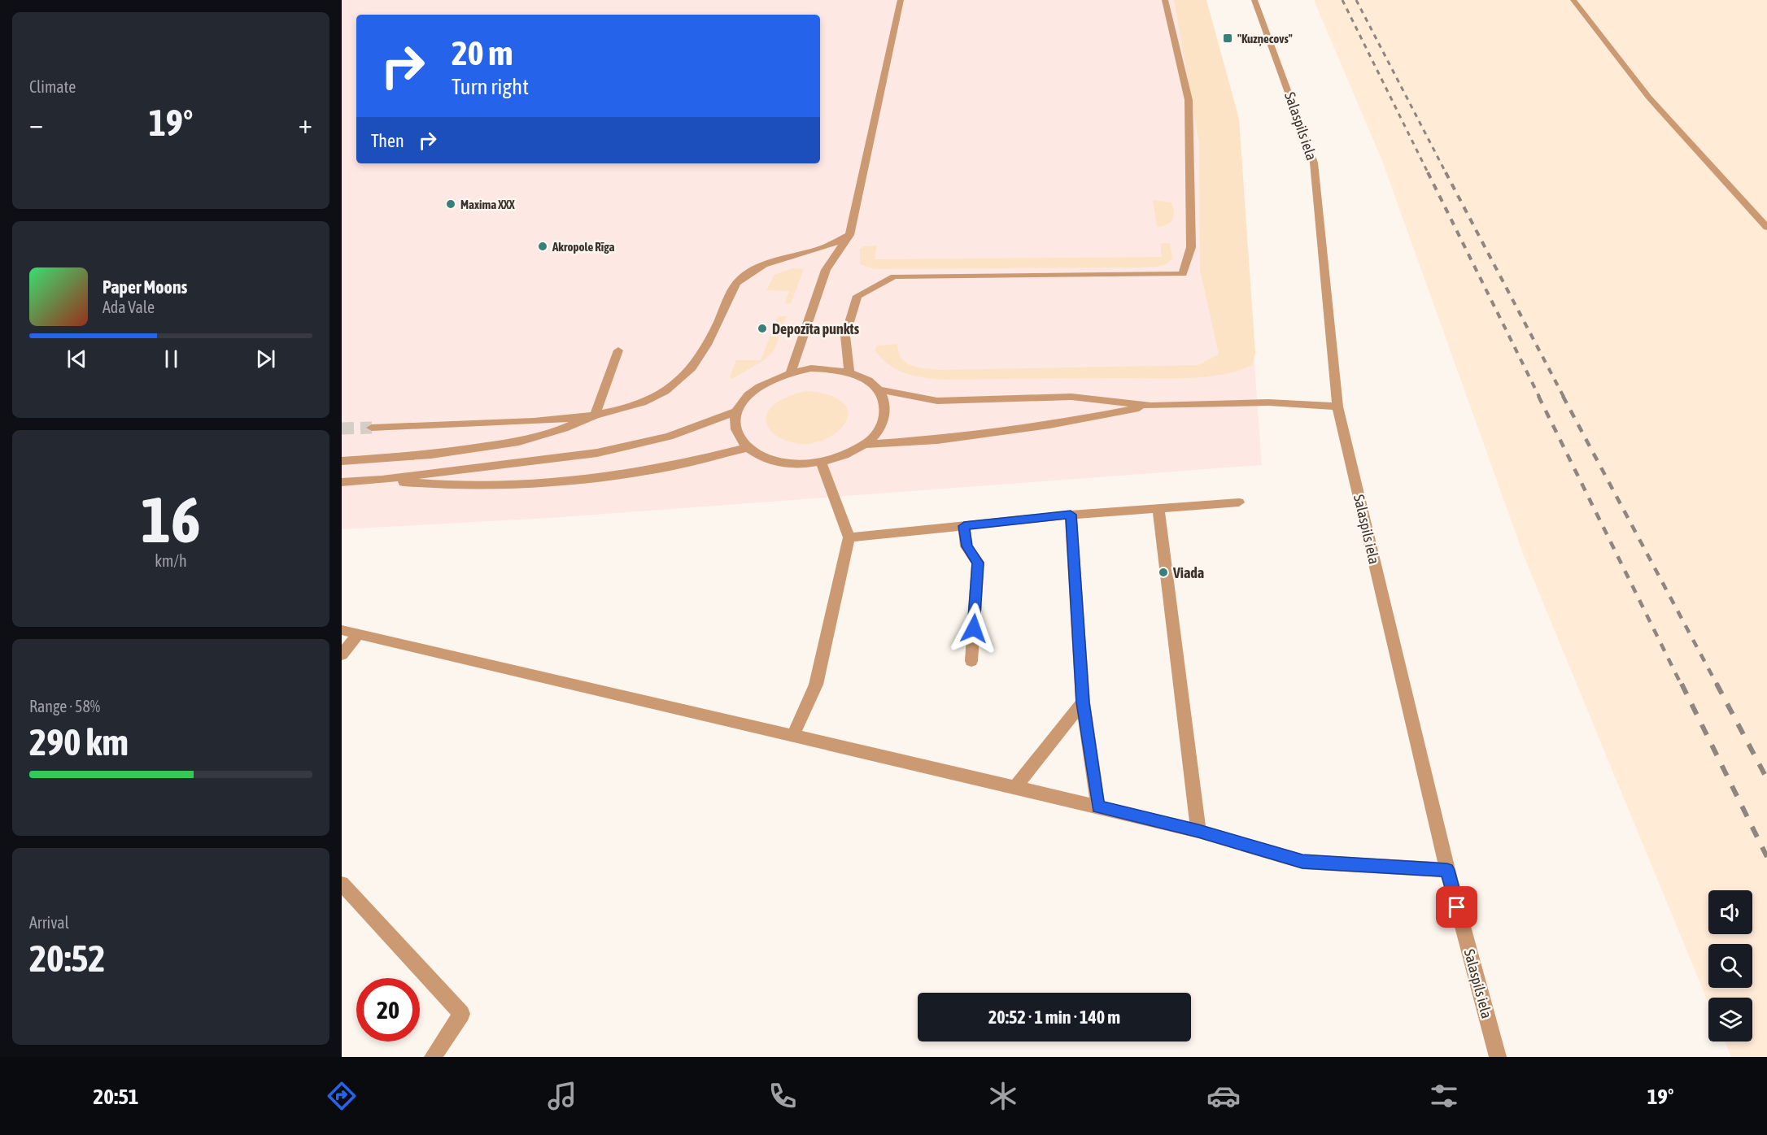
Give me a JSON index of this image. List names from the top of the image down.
{
  "streets": {
    "street": ["Salaspils iela"]
  },
  "places": {
    "transit": ["\"Kuzņecovs\""],
    "other": [
      "Maxima XXX",
      "Akropole Rīga",
      "Depozīta punkts",
      "Viada"
    ]
  },
  "page": {
    "tile": [
      "Climate",
      ["16", "km/h"],
      ["Range · 58%", "290 km"],
      ["Arrival", "20:52"]
    ],
    "turn": ["20 m", "Turn right"],
    "heat": ["−", "19°", "+"],
    "then": "Then",
    "song": ["Paper Moons", "Ada Vale"],
    "limit": "20",
    "trip": "20:52 · 1 min · 140 m",
    "tabs": ["20:51", "19°"]
  }
}
